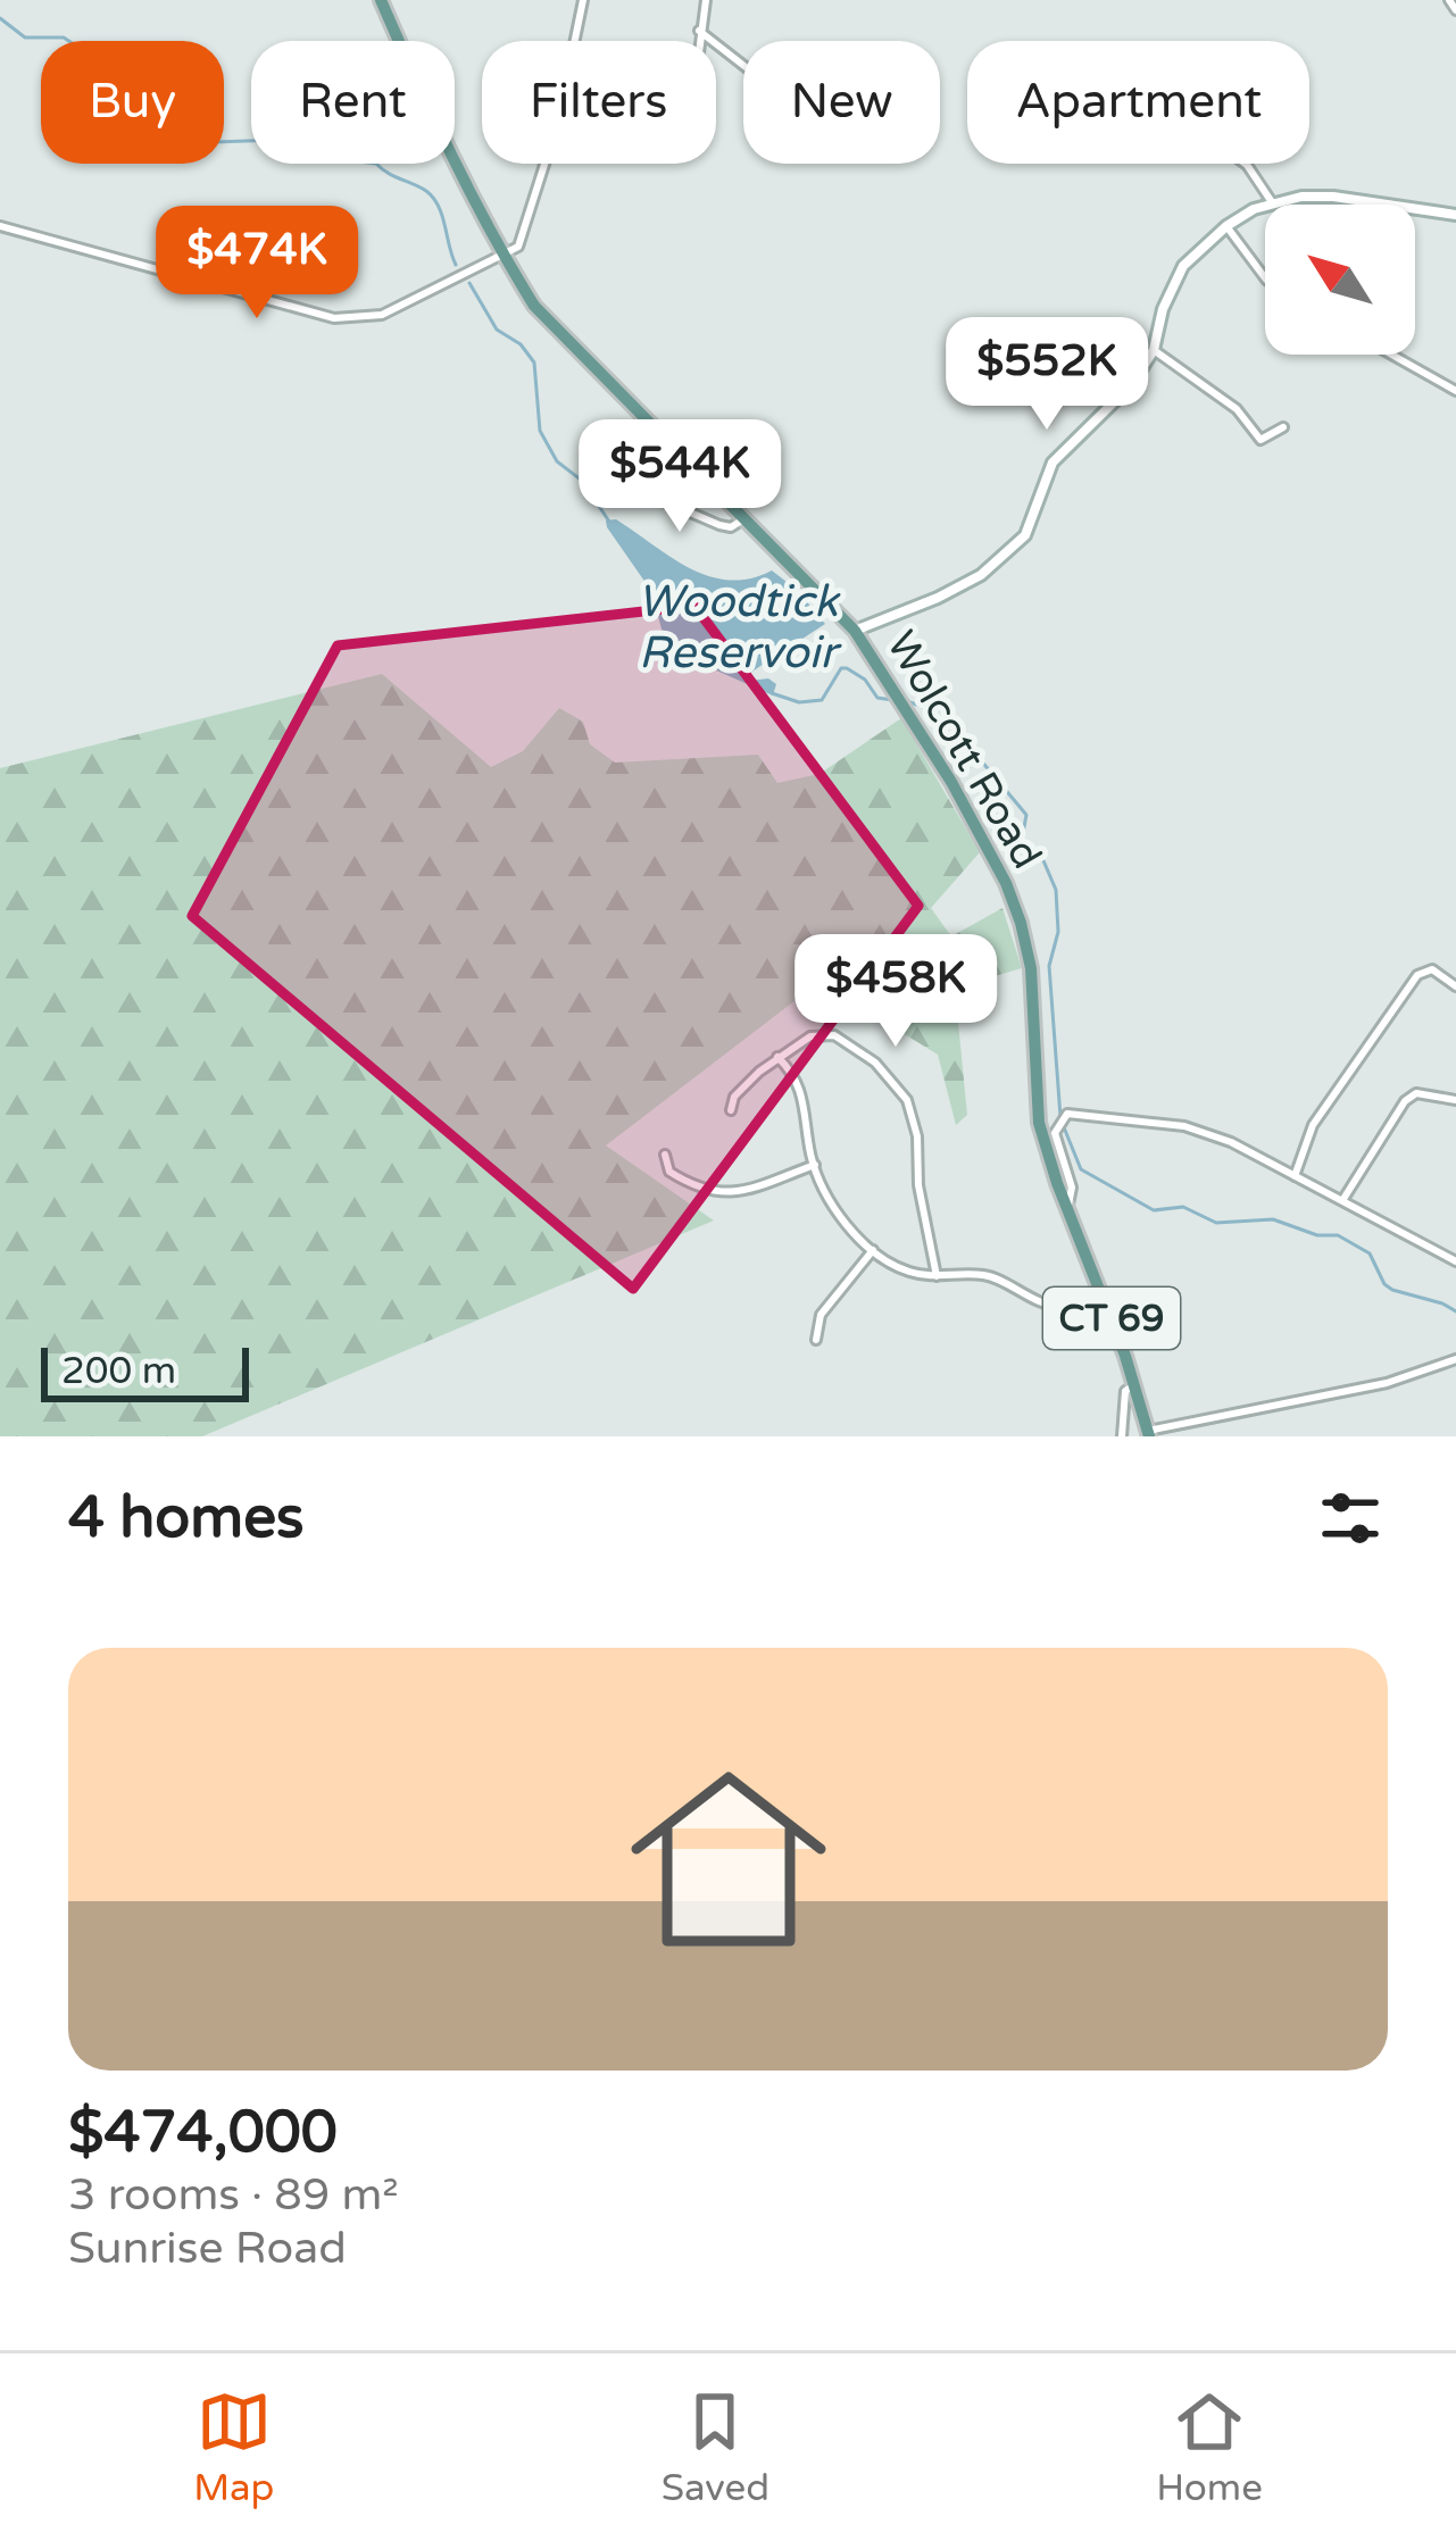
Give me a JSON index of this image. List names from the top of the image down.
{
  "streets": {
    "main road": ["Wolcott Road", "CT 69"]
  },
  "water": ["Woodtick Reservoir"],
  "scale_bar": "200 m",
  "north": "top left",
  "page": {
    "chip": [
      "Buy",
      "Rent",
      "Filters",
      "New",
      "Apartment"
    ],
    "price": [
      "$474K",
      "$552K",
      "$544K",
      "$458K"
    ],
    "scale": "200 m",
    "heading": "4 homes",
    "list": [
      {
        "name": "$474,000",
        "note": "3 rooms · 89 m² · Sunrise Road"
      }
    ],
    "tabs": ["Map", "Saved", "Home"]
  }
}
